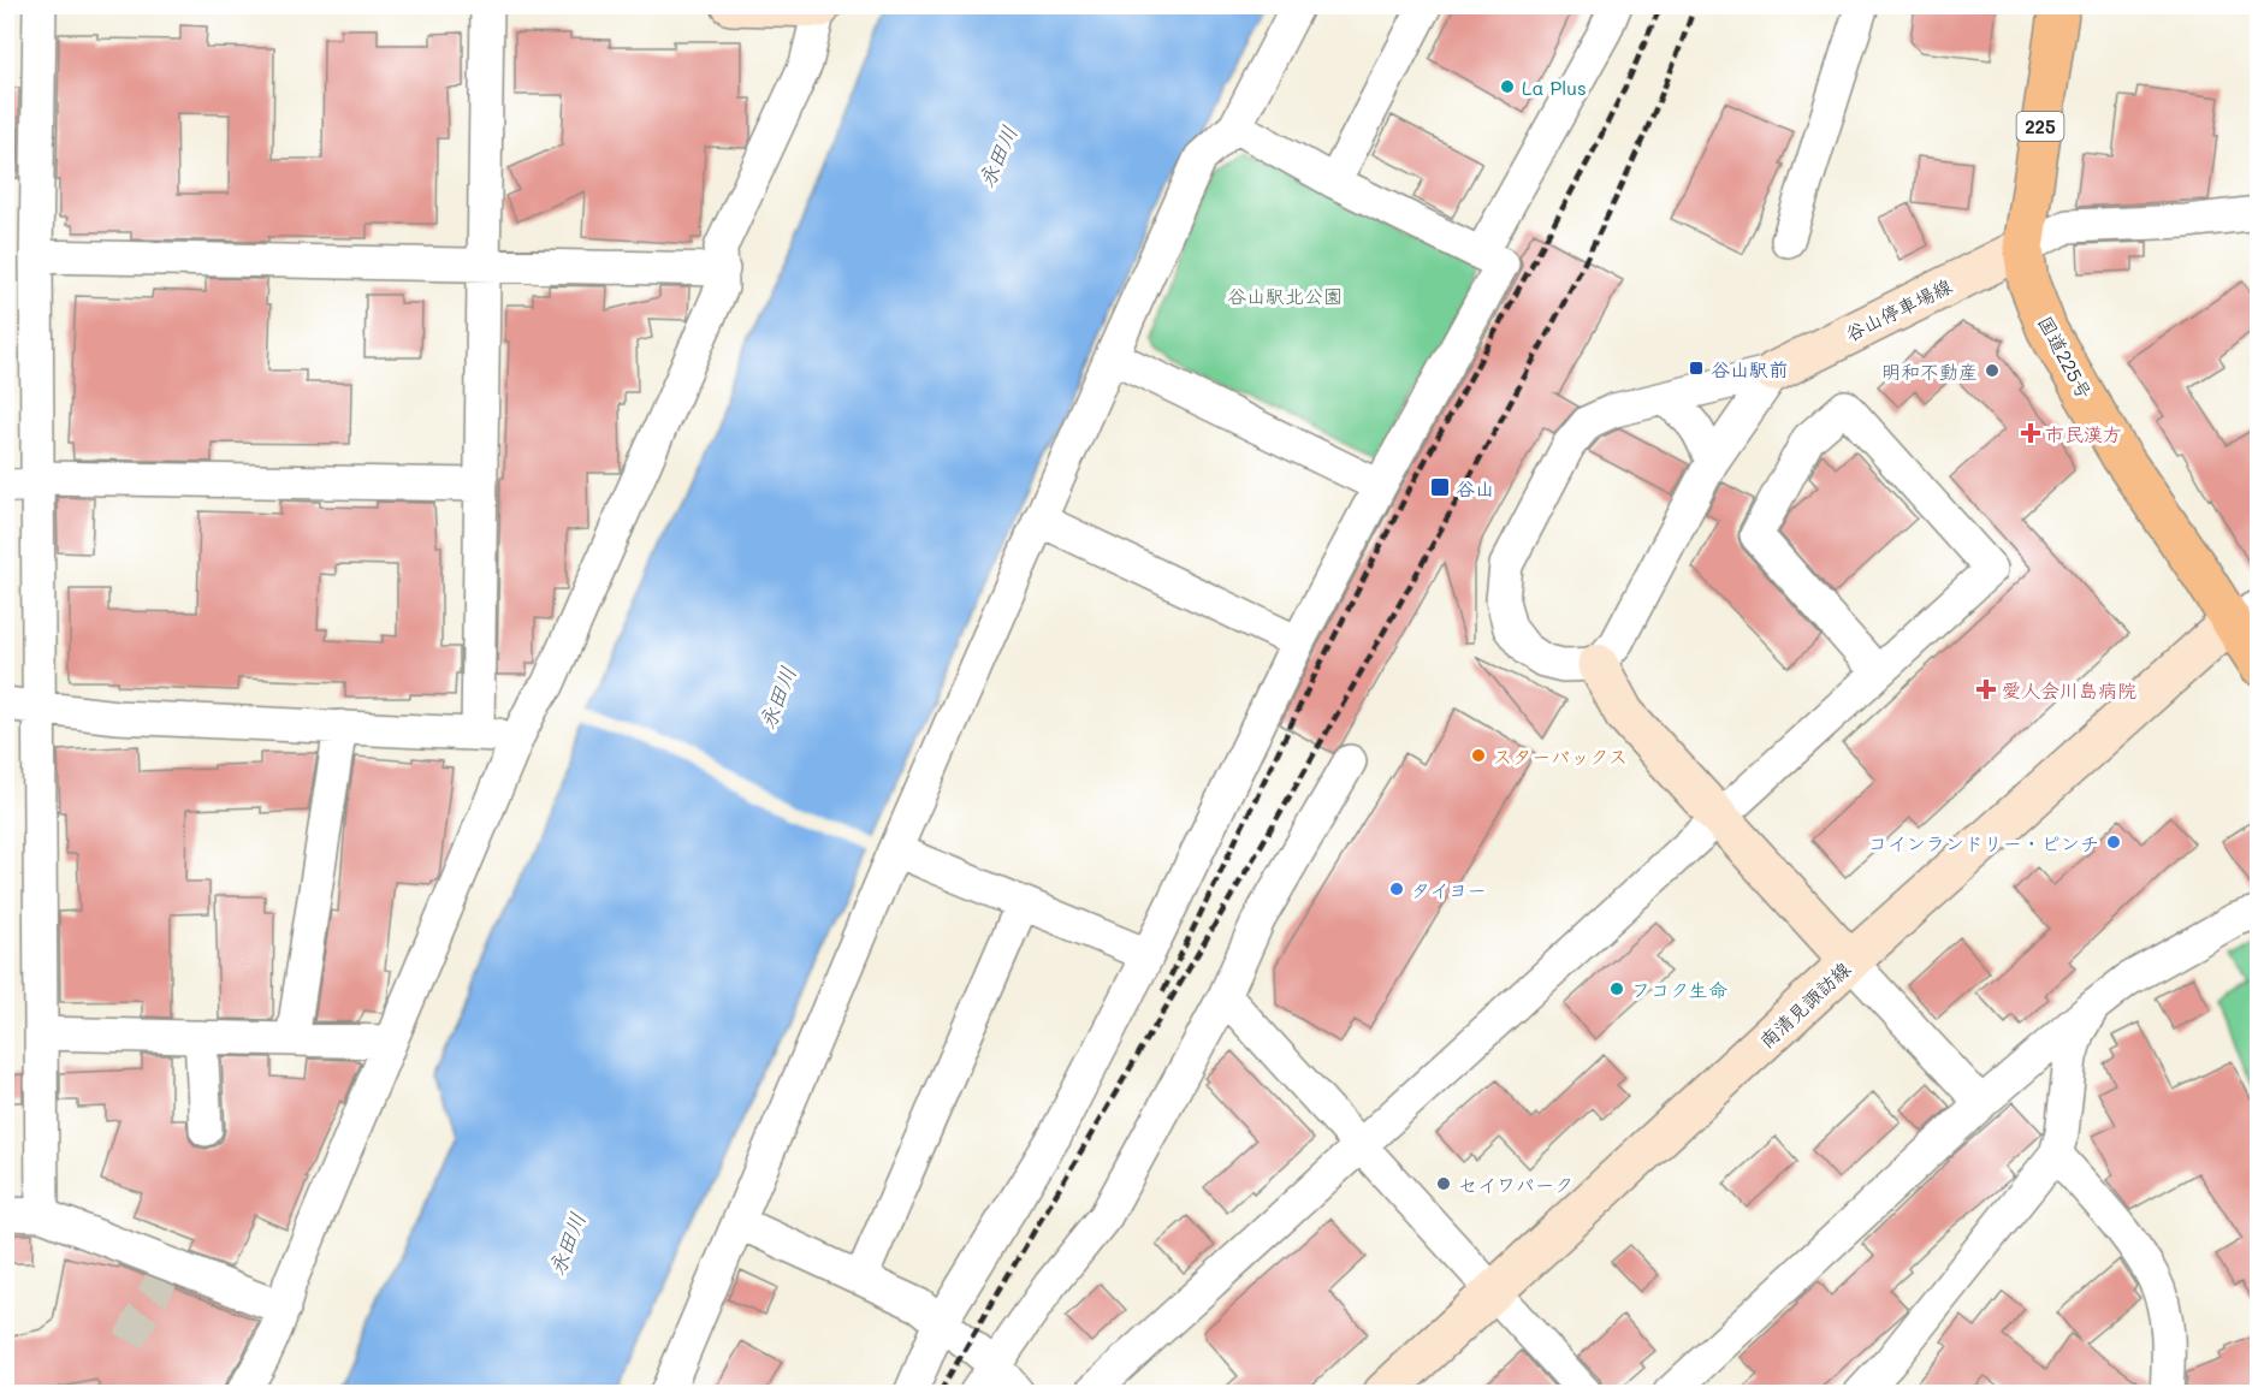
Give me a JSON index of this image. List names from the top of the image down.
{
  "streets": {
    "highway": ["225", "国道225号"],
    "street": ["谷山停車場線", "南清見諏訪線"]
  },
  "crossings": [
    ["谷山停車場線", "国道225号"],
    ["国道225号", "南清見諏訪線"]
  ],
  "water": ["永田川"],
  "parks": ["谷山駅北公園"],
  "places": {
    "other": [
      "La Plus",
      "明和不動産",
      "スターバックス",
      "コインランドリー・ピンチ",
      "タイヨー",
      "フコク生命",
      "セイワパーク"
    ],
    "transit": ["谷山駅前", "谷山"],
    "health": ["市民漢方", "愛人会川島病院"]
  }
}
